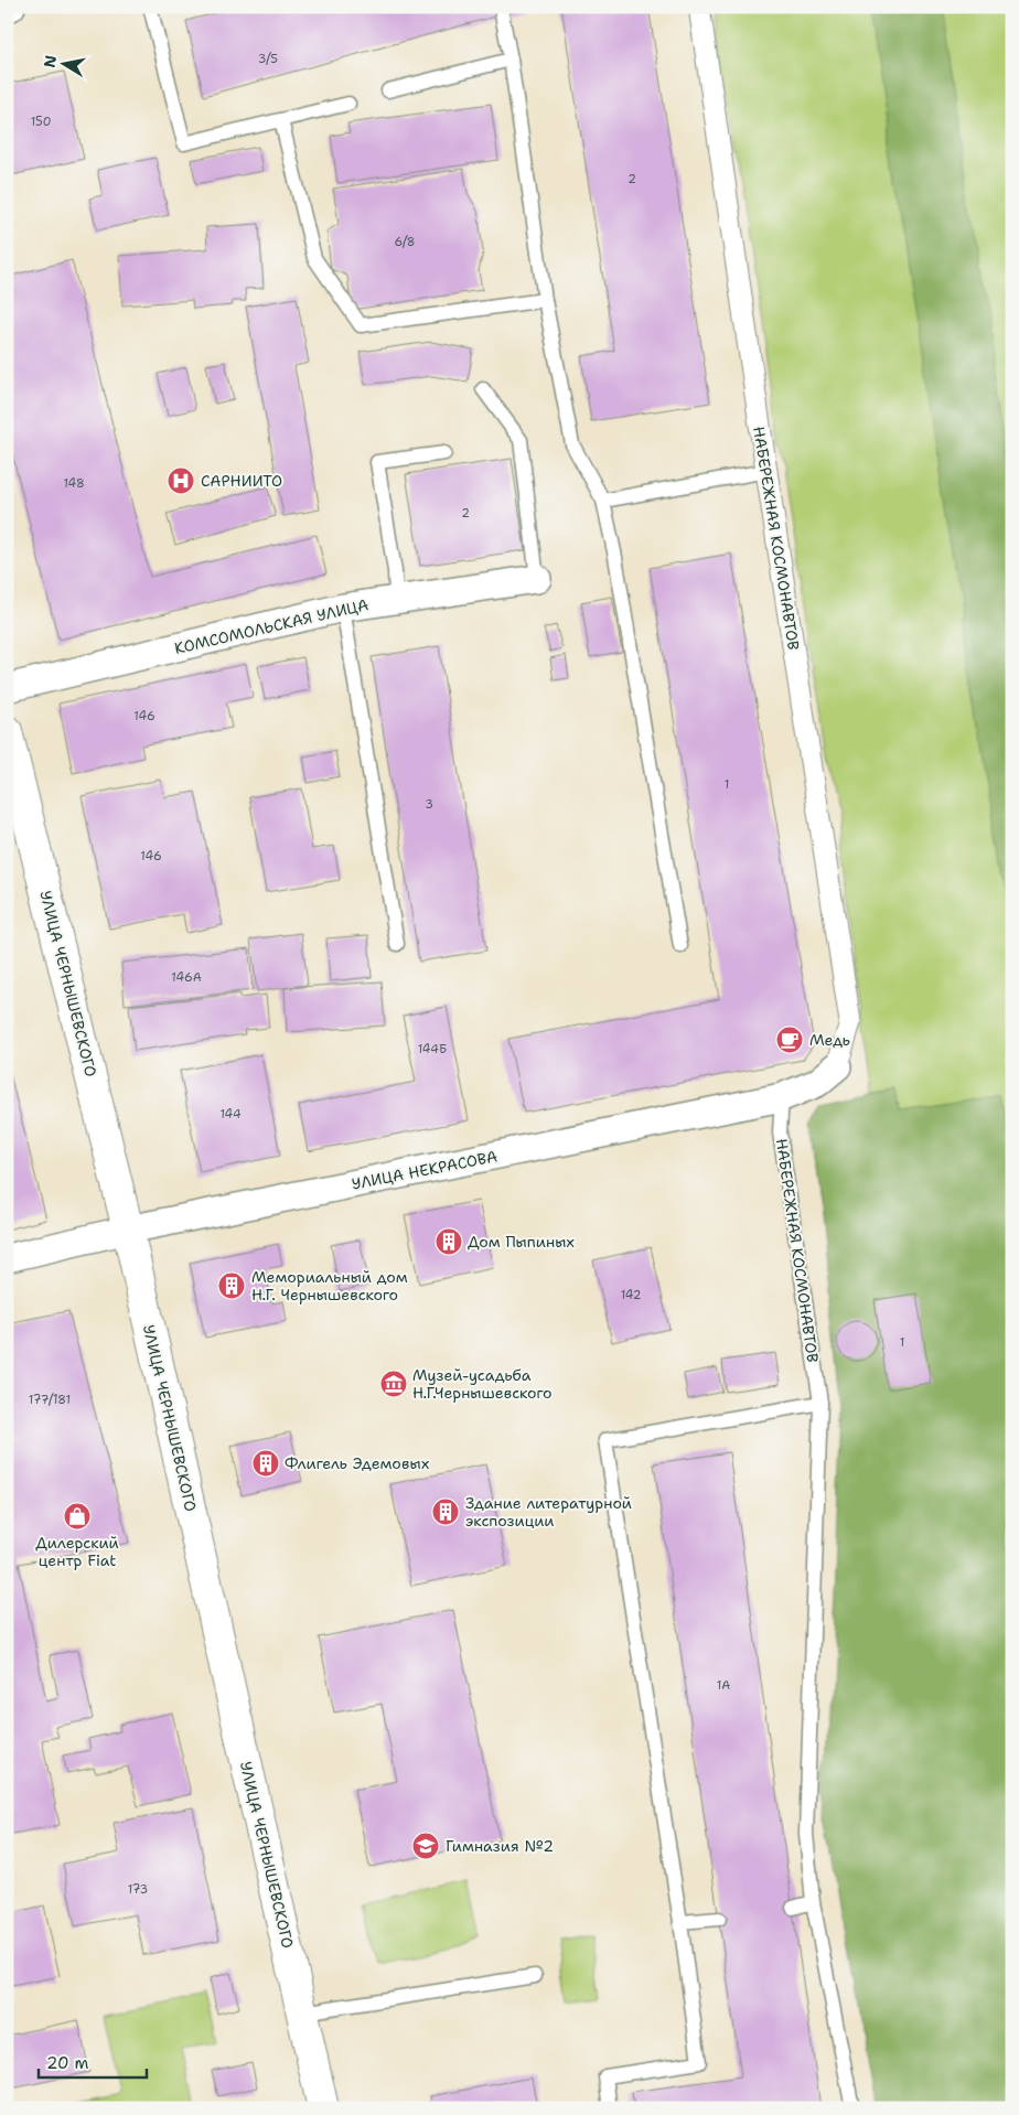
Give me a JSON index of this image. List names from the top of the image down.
{
  "streets": {
    "main road": ["УЛИЦА ЧЕРНЫШЕВСКОГО"],
    "street": ["НАБЕРЕЖНАЯ КОСМОНАВТОВ", "КОМСОМОЛЬСКАЯ УЛИЦА", "УЛИЦА НЕКРАСОВА"]
  },
  "crossings": [
    ["НАБЕРЕЖНАЯ КОСМОНАВТОВ", "УЛИЦА НЕКРАСОВА"],
    ["УЛИЦА ЧЕРНЫШЕВСКОГО", "УЛИЦА НЕКРАСОВА"]
  ],
  "places": {
    "hospital": ["САРНИИТО"],
    "cafe": ["Медь"],
    "building": [
      "Дом Пыпиных",
      "Мемориальный дом Н.Г. Чернышевского",
      "Флигель Эдемовых",
      "Здание литературной экспозиции"
    ],
    "museum": ["Музей-усадьба Н.Г.Чернышевского"],
    "shop": ["Дилерский центр Fiat"],
    "school or university": ["Гимназия №2"]
  },
  "house_numbers": [
    "3/5",
    "150",
    "2",
    "6/8",
    "148",
    "2",
    "146",
    "1",
    "3",
    "146",
    "146А",
    "144Б",
    "144",
    "142",
    "1",
    "177/181",
    "1А",
    "173"
  ],
  "scale_bar": "20 m",
  "north": "left"
}
